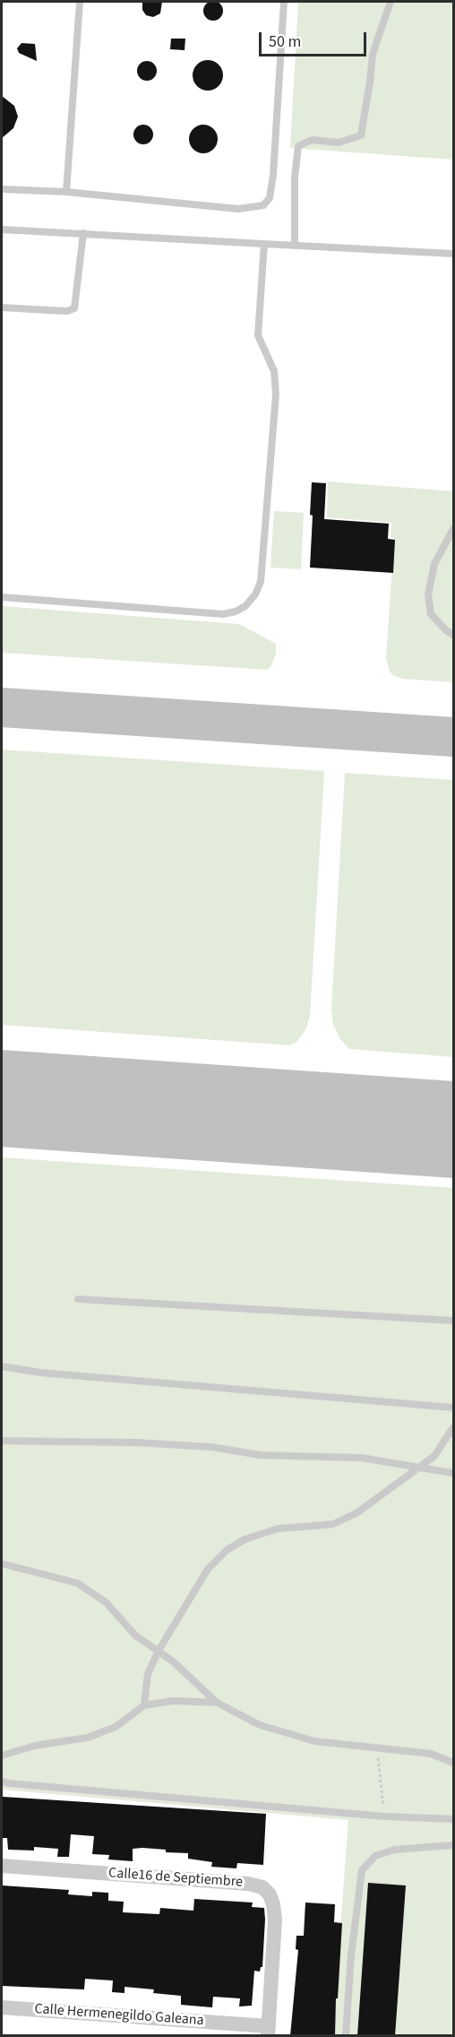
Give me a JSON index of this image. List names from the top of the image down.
{
  "streets": {
    "street": ["Calle16 de Septiembre", "Calle Hermenegildo Galeana"]
  },
  "crossings": [
    ["Calle16 de Septiembre", "Calle Hermenegildo Galeana"]
  ],
  "scale_bar": "50 m"
}
